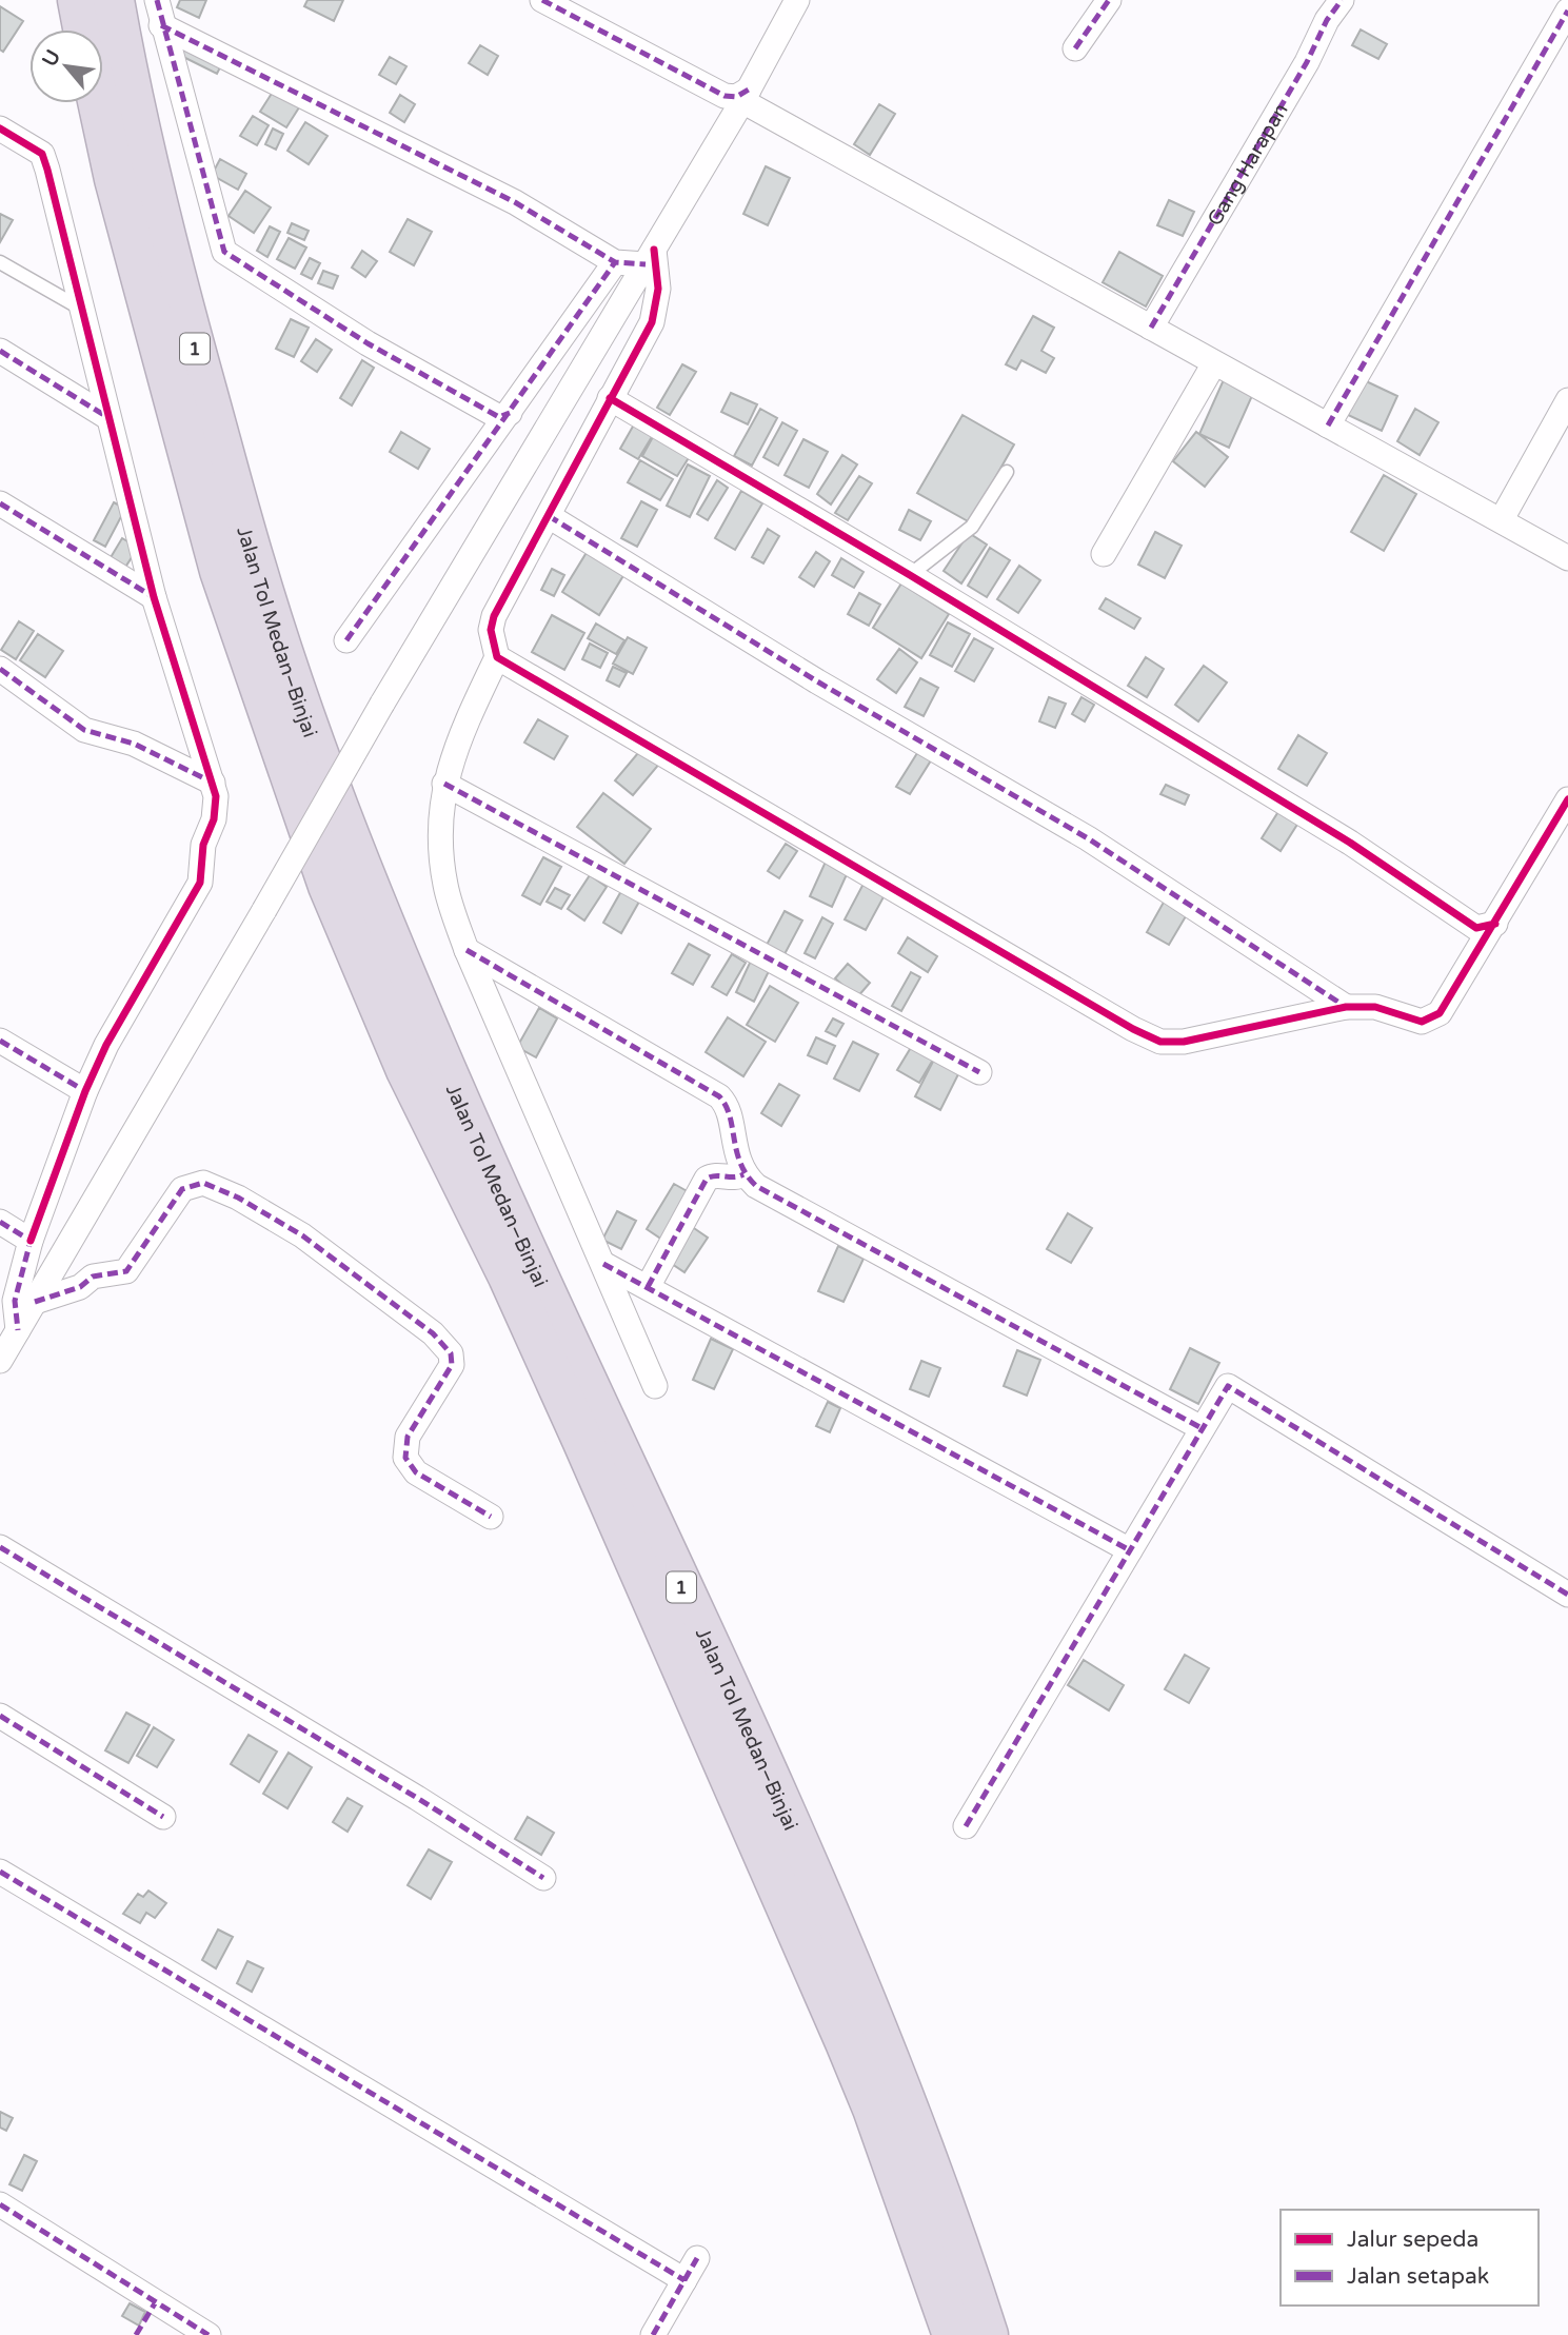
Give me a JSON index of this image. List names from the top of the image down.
{
  "streets": {
    "highway": ["1", "Jalan Tol Medan–Binjai"],
    "street": ["Gang Harapan"]
  },
  "legend": ["Jalur sepeda", "Jalan setapak"],
  "north": "top left"
}
